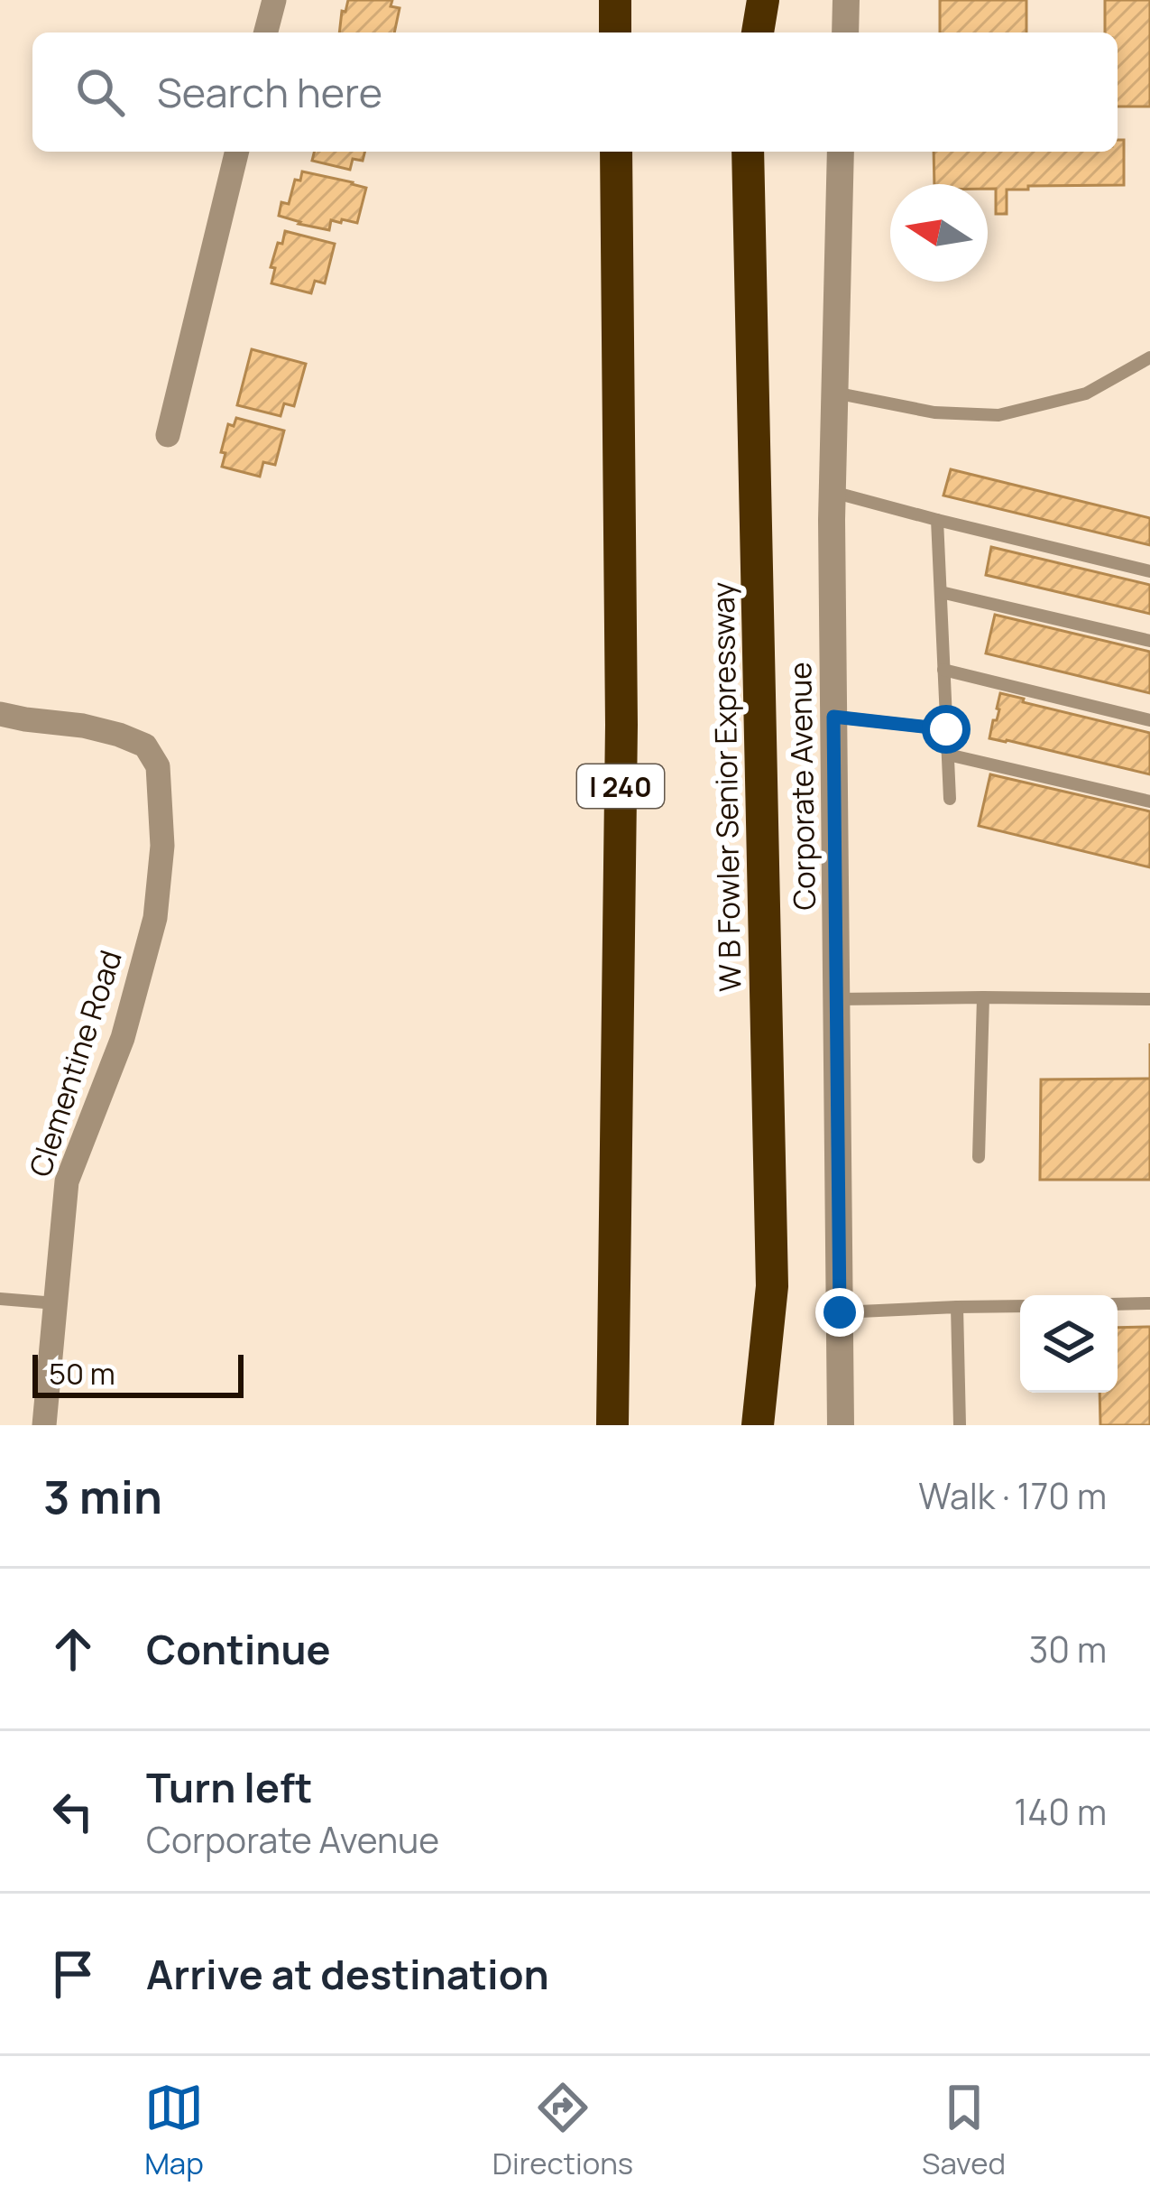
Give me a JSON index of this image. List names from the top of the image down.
{
  "streets": {
    "highway": ["I 240", "W B Fowler Senior Expressway"],
    "street": ["Corporate Avenue", "Clementine Road"]
  },
  "scale_bar": "50 m",
  "north": "left",
  "page": {
    "search": "Search here",
    "scale": "50 m",
    "heading": ["3 min", "Walk · 170 m"],
    "list": [
      ["Continue", "30 m"],
      ["Turn left", "Corporate Avenue", "140 m"],
      "Arrive at destination"
    ],
    "nav": ["Map", "Directions", "Saved"]
  }
}
